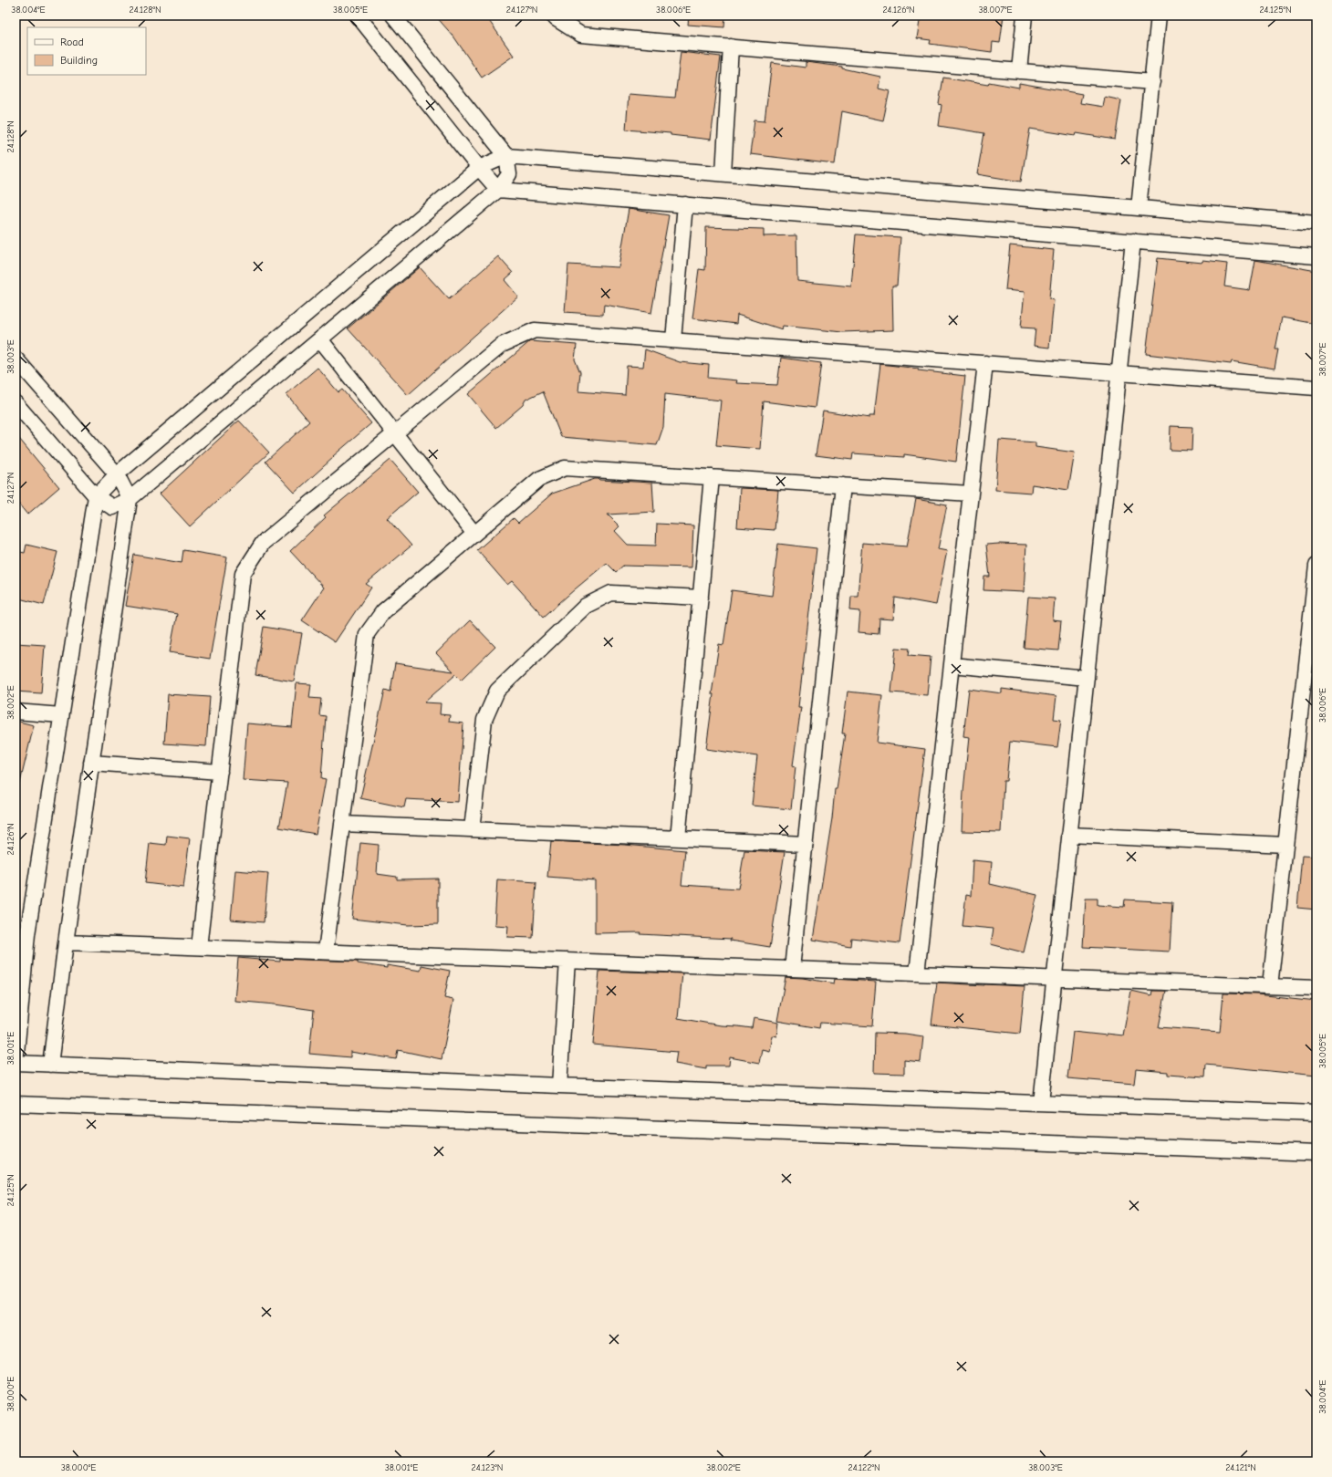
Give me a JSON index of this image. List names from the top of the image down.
{
  "legend": ["Road", "Building"],
  "coordinates": [
    "38.004°E",
    "24.128°N",
    "38.005°E",
    "24.127°N",
    "38.006°E",
    "24.126°N",
    "38.007°E",
    "24.125°N",
    "38.003°E",
    "38.002°E",
    "38.001°E",
    "38.000°E",
    "24.123°N",
    "24.122°N",
    "24.121°N"
  ]
}
